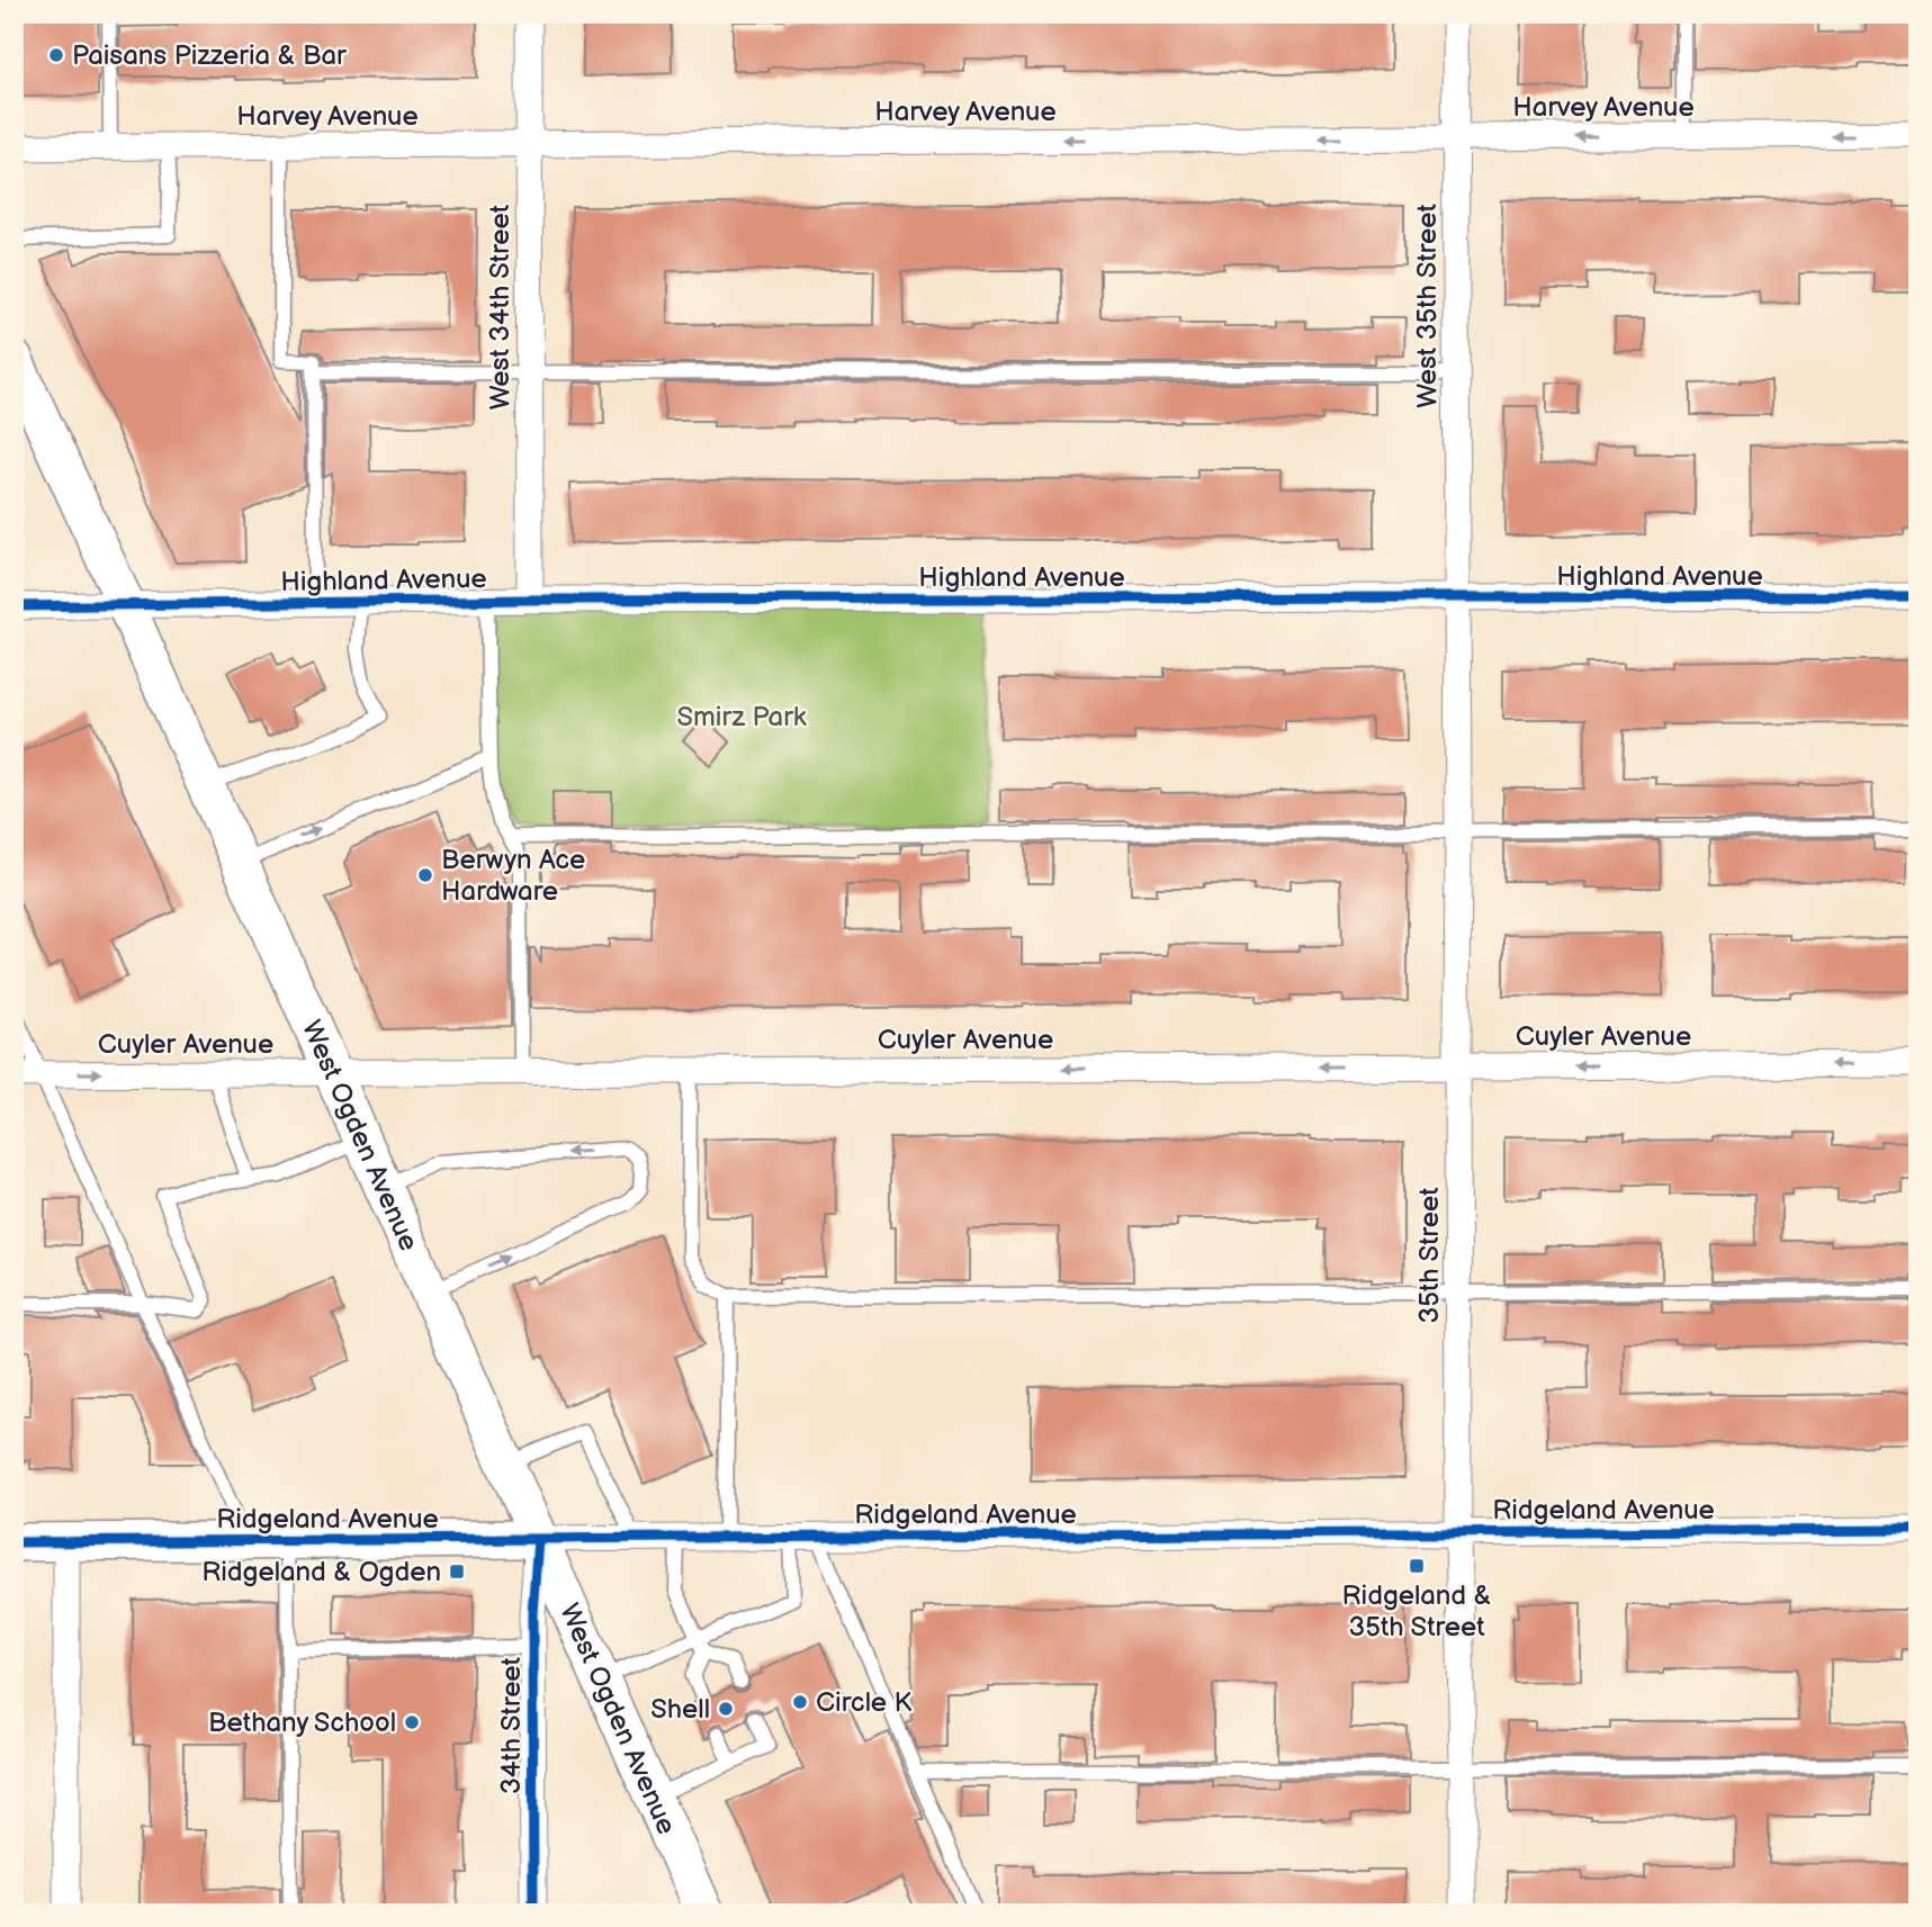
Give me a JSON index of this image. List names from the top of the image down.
{
  "streets": {
    "main road": ["West Ogden Avenue", "Ridgeland Avenue"],
    "street": [
      "Harvey Avenue",
      "West 35th Street",
      "West 34th Street",
      "Highland Avenue",
      "Cuyler Avenue",
      "35th Street",
      "34th Street"
    ]
  },
  "crossings": [
    ["Harvey Avenue", "West 35th Street"],
    ["Harvey Avenue", "West 34th Street"],
    ["West 35th Street", "Highland Avenue"],
    ["West 35th Street", "35th Street"],
    ["West 34th Street", "Highland Avenue"],
    ["Highland Avenue", "West Ogden Avenue"],
    ["Highland Avenue", "35th Street"],
    ["Cuyler Avenue", "West Ogden Avenue"],
    ["Cuyler Avenue", "35th Street"],
    ["West Ogden Avenue", "Ridgeland Avenue"],
    ["West Ogden Avenue", "34th Street"],
    ["35th Street", "Ridgeland Avenue"],
    ["Ridgeland Avenue", "34th Street"]
  ],
  "one_way": ["Harvey Avenue"],
  "parks": ["Smirz Park"],
  "places": {
    "other": [
      "Paisans Pizzeria & Bar",
      "Berwyn Ace Hardware",
      "Circle K",
      "Shell",
      "Bethany School"
    ],
    "transit": ["Ridgeland & 35th Street", "Ridgeland & Ogden"]
  }
}
